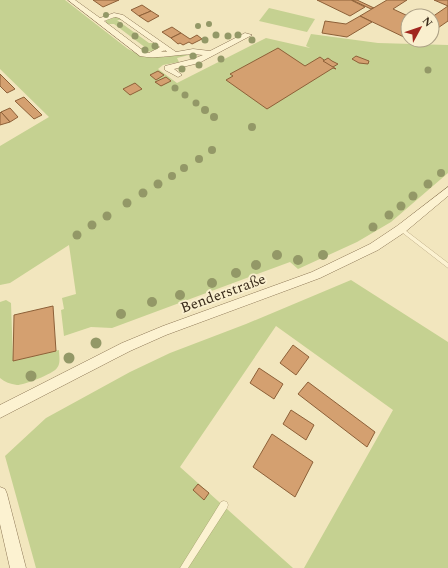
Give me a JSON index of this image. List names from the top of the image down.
{
  "streets": {
    "street": ["Benderstraße"]
  },
  "north": "top right"
}
